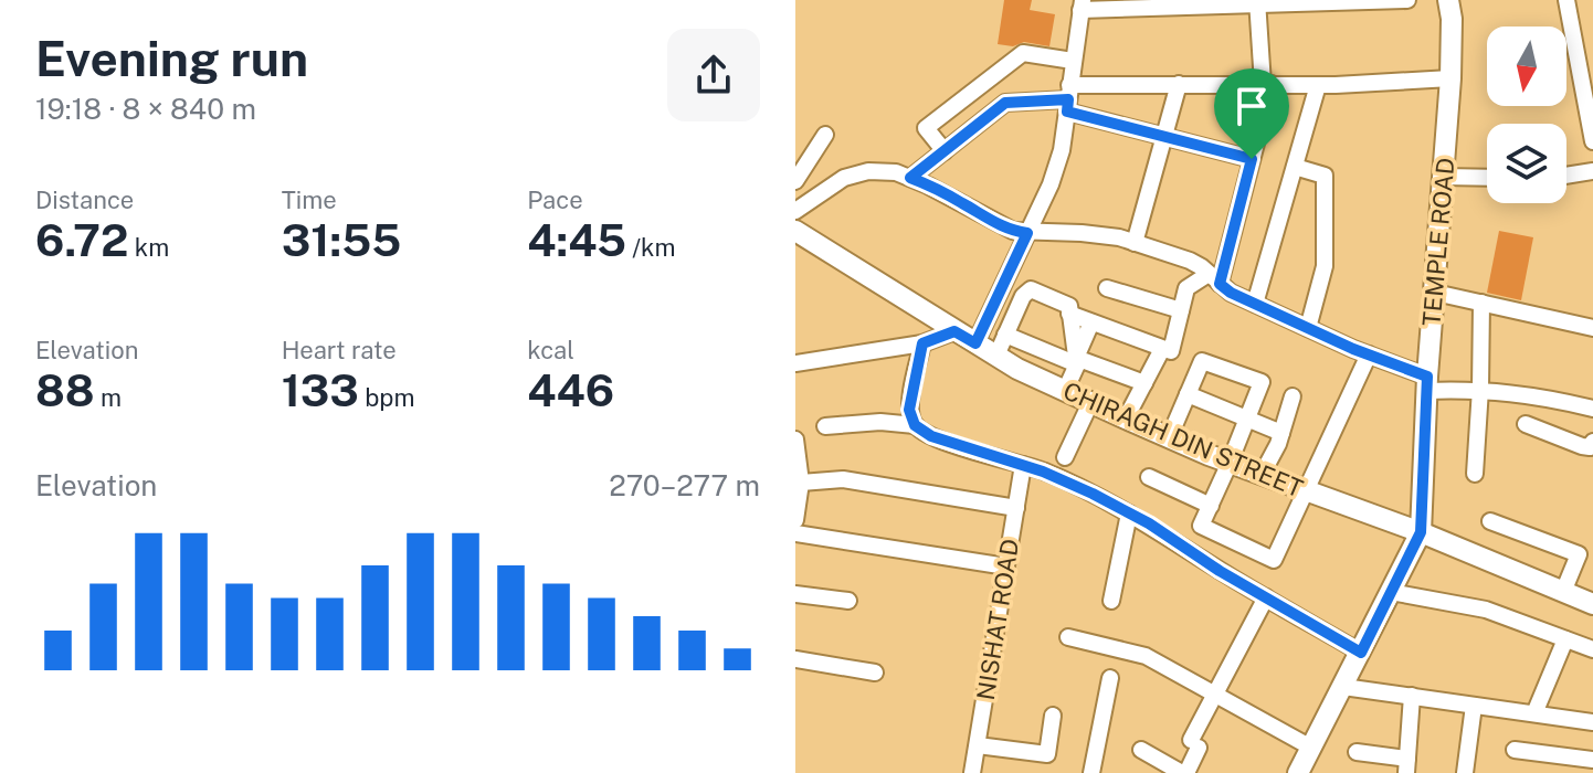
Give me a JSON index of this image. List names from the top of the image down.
{
  "streets": {
    "street": ["TEMPLE ROAD", "CHIRAGH DIN STREET", "NISHAT ROAD"]
  },
  "crossings": [
    ["TEMPLE ROAD", "CHIRAGH DIN STREET"]
  ],
  "north": "bottom",
  "page": {
    "heading": ["Evening run", "19:18 · 8 × 840 m"],
    "stats": [
      ["Distance", "6.72 km"],
      ["Time", "31:55"],
      ["Pace", "4:45 /km"],
      ["Elevation", "88 m"],
      ["Heart rate", "133 bpm"],
      ["kcal", "446"]
    ],
    "chart": ["Elevation", "270–277 m"]
  }
}
